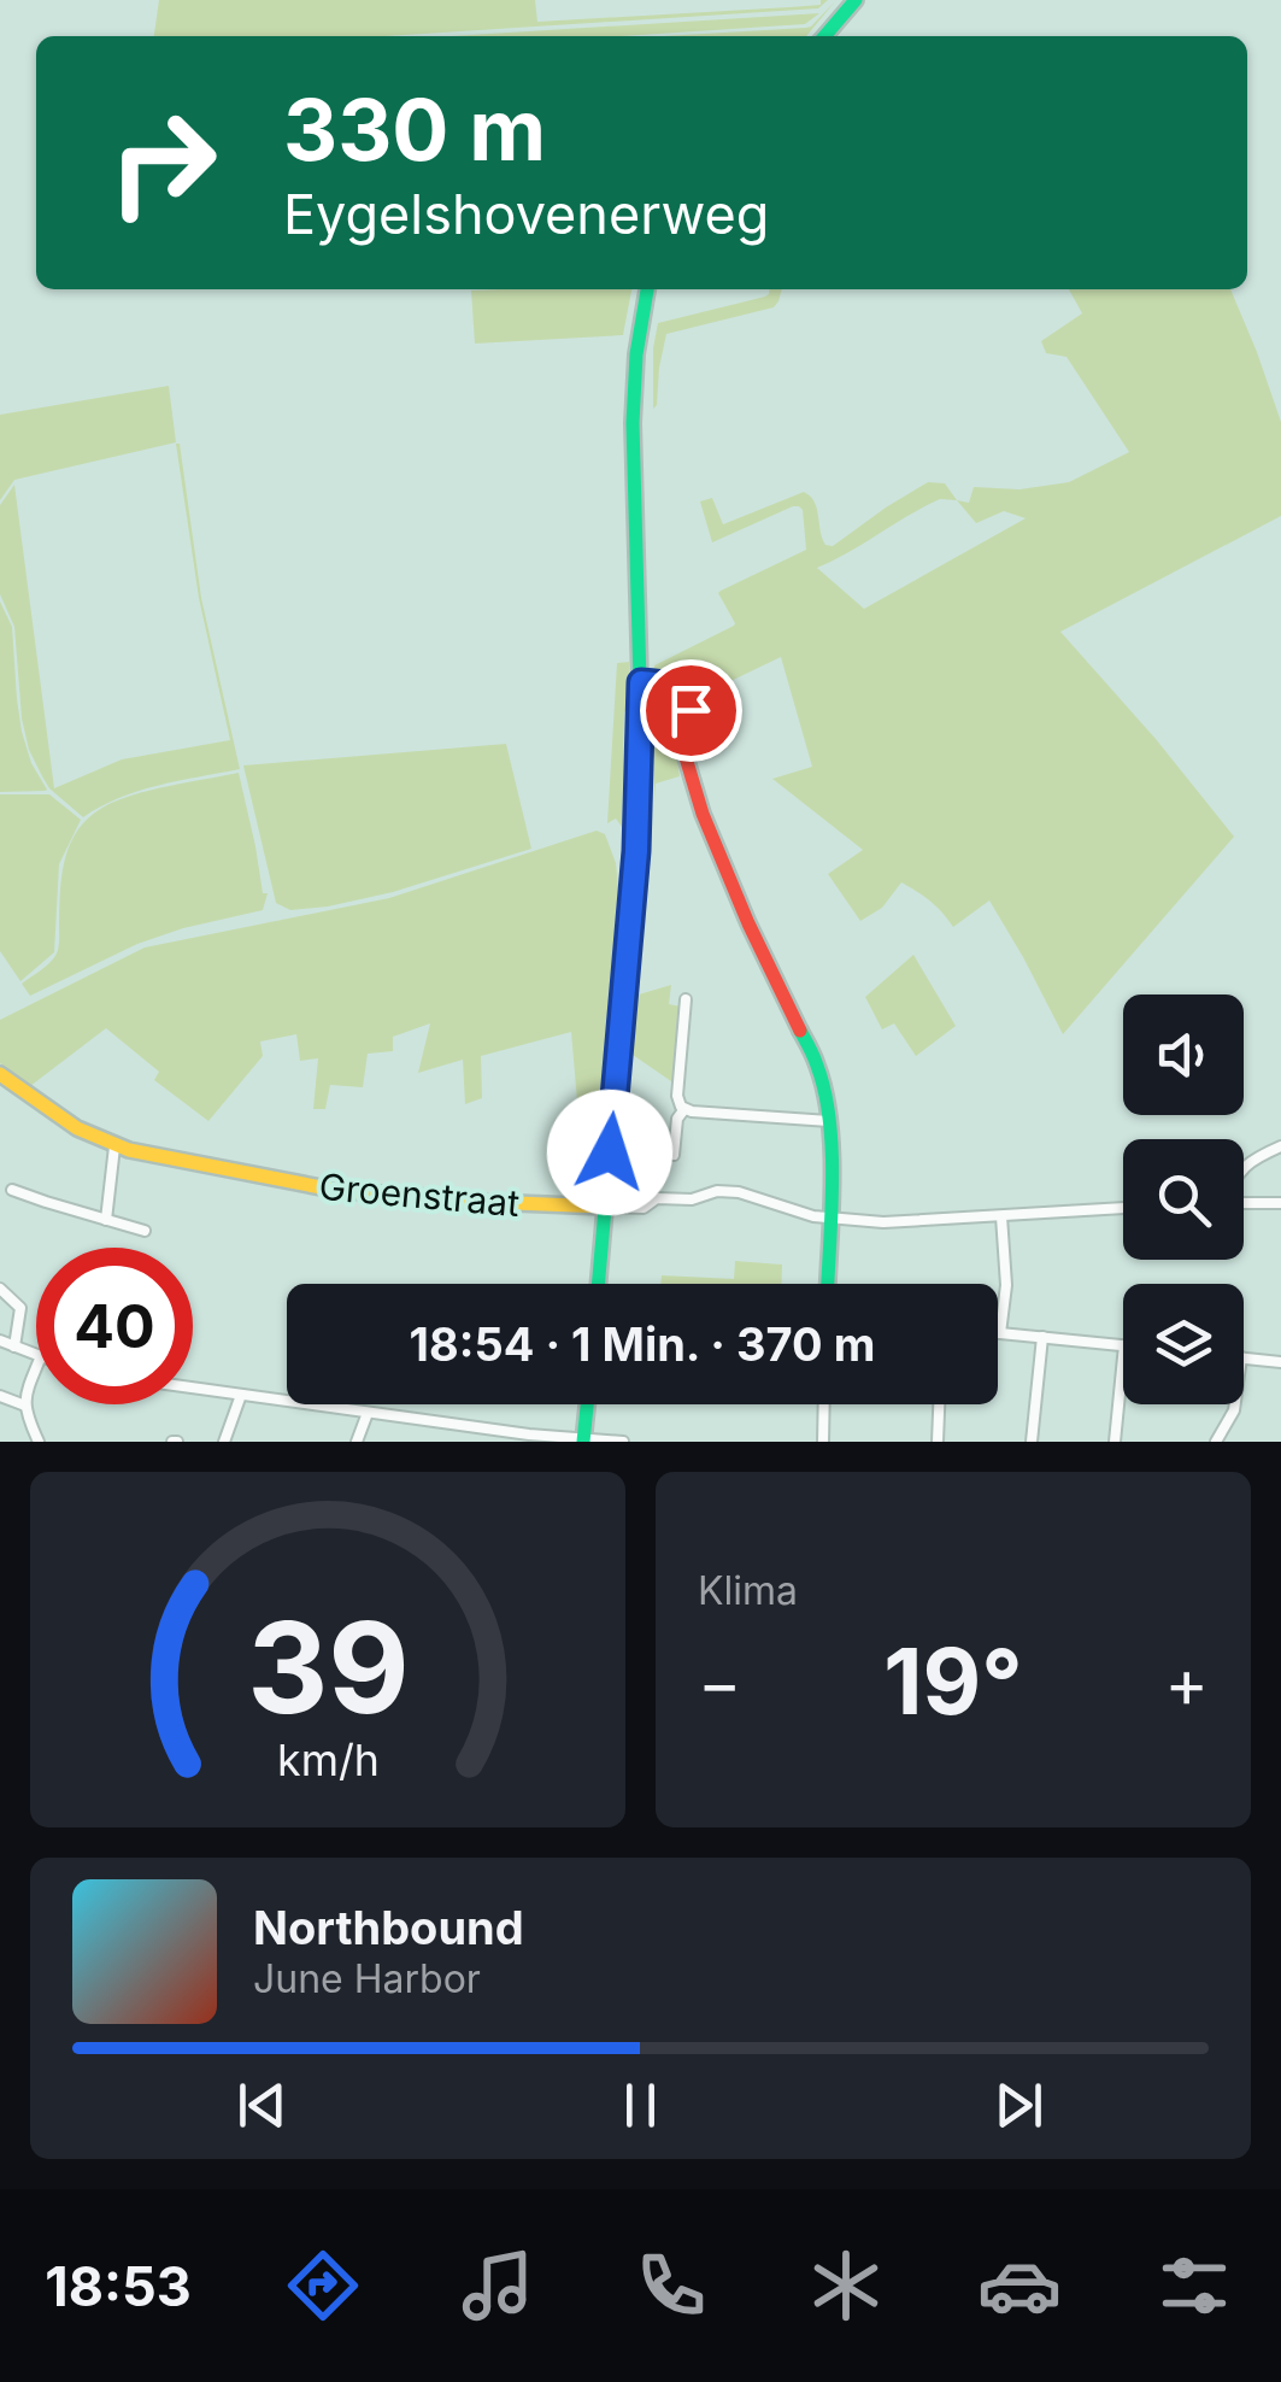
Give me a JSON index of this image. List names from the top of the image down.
{
  "streets": {
    "street": ["Groenstraat"]
  },
  "page": {
    "turn": ["330 m", "Eygelshovenerweg"],
    "limit": "40",
    "trip": "18:54 · 1 Min. · 370 m",
    "tile": "Klima",
    "heat": ["−", "19°", "+"],
    "song": ["Northbound", "June Harbor"],
    "tabs": "18:53",
    "gauge": ["39", "km/h"]
  }
}
